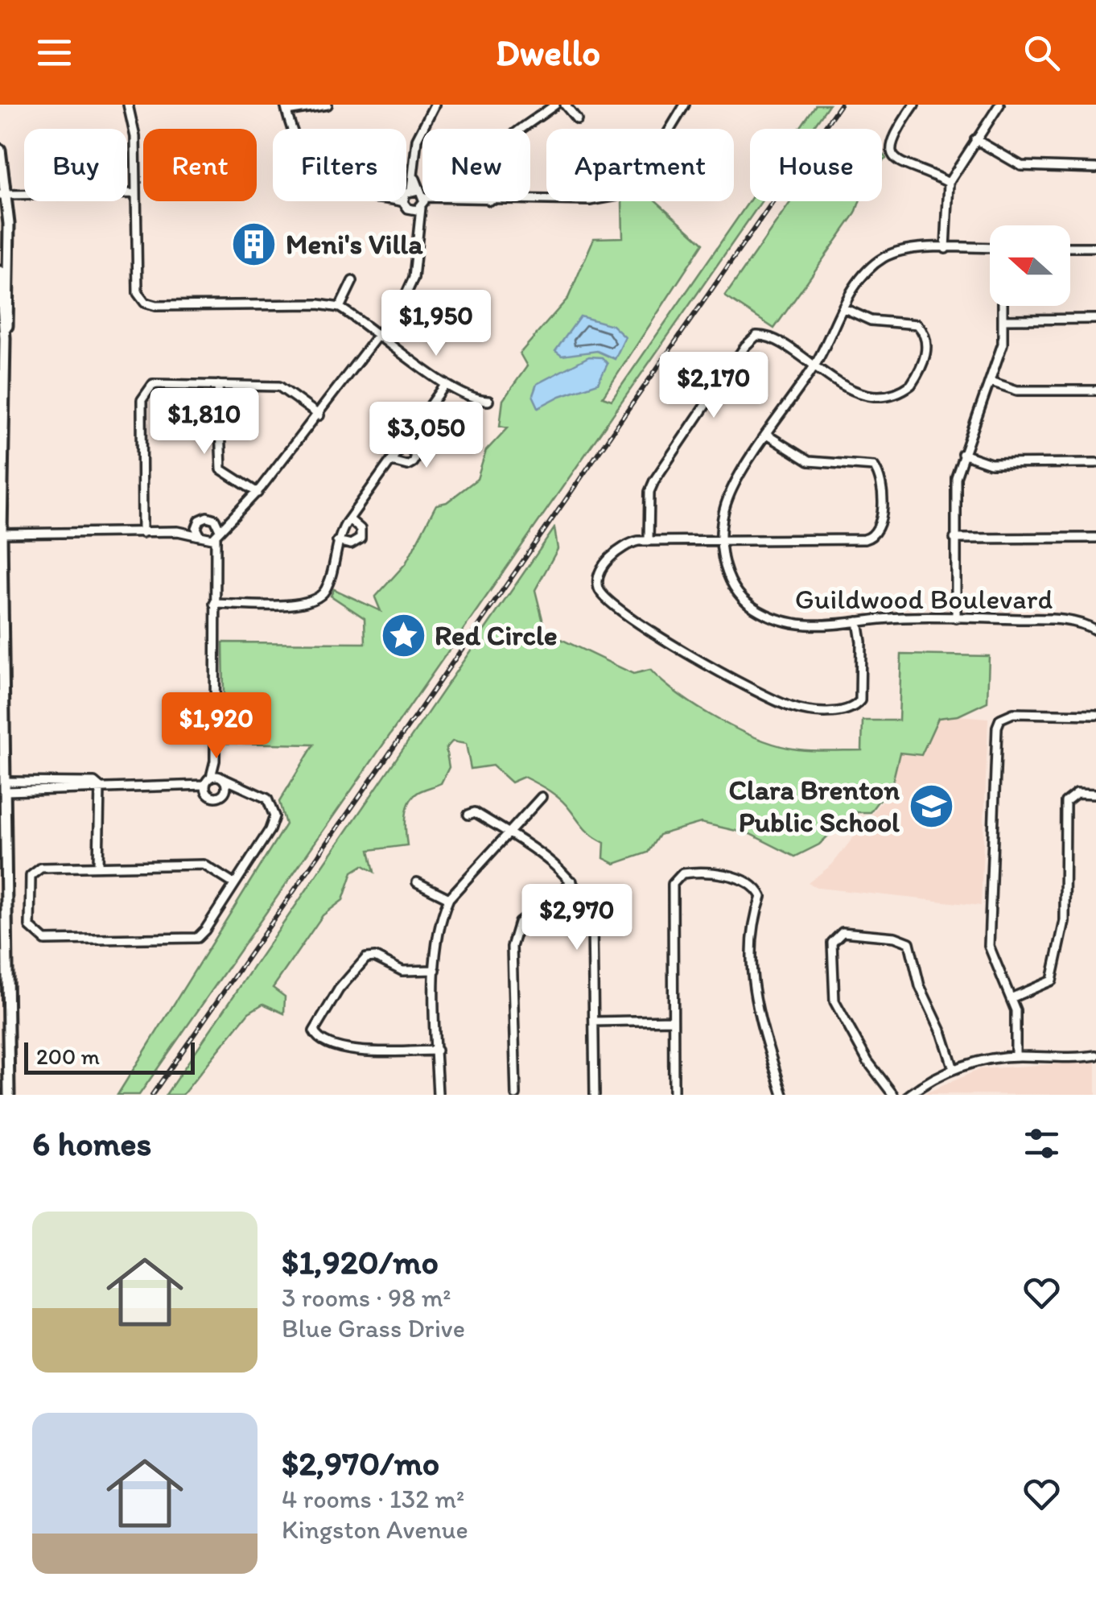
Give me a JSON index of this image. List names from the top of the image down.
{
  "streets": {
    "street": ["Guildwood Boulevard"]
  },
  "places": {
    "building": ["Meni's Villa"],
    "place": ["Red Circle"],
    "school or university": ["Clara Brenton Public School"]
  },
  "scale_bar": "200 m",
  "north": "left",
  "page": {
    "header": "Dwello",
    "chip": [
      "Buy",
      "Rent",
      "Filters",
      "New",
      "Apartment",
      "House"
    ],
    "price": [
      "$1,950",
      "$2,170",
      "$1,810",
      "$3,050",
      "$1,920",
      "$2,970"
    ],
    "scale": "200 m",
    "heading": "6 homes",
    "list": [
      {
        "name": "$1,920/mo",
        "note": "3 rooms · 98 m² · Blue Grass Drive"
      },
      {
        "name": "$2,970/mo",
        "note": "4 rooms · 132 m² · Kingston Avenue"
      }
    ]
  }
}
